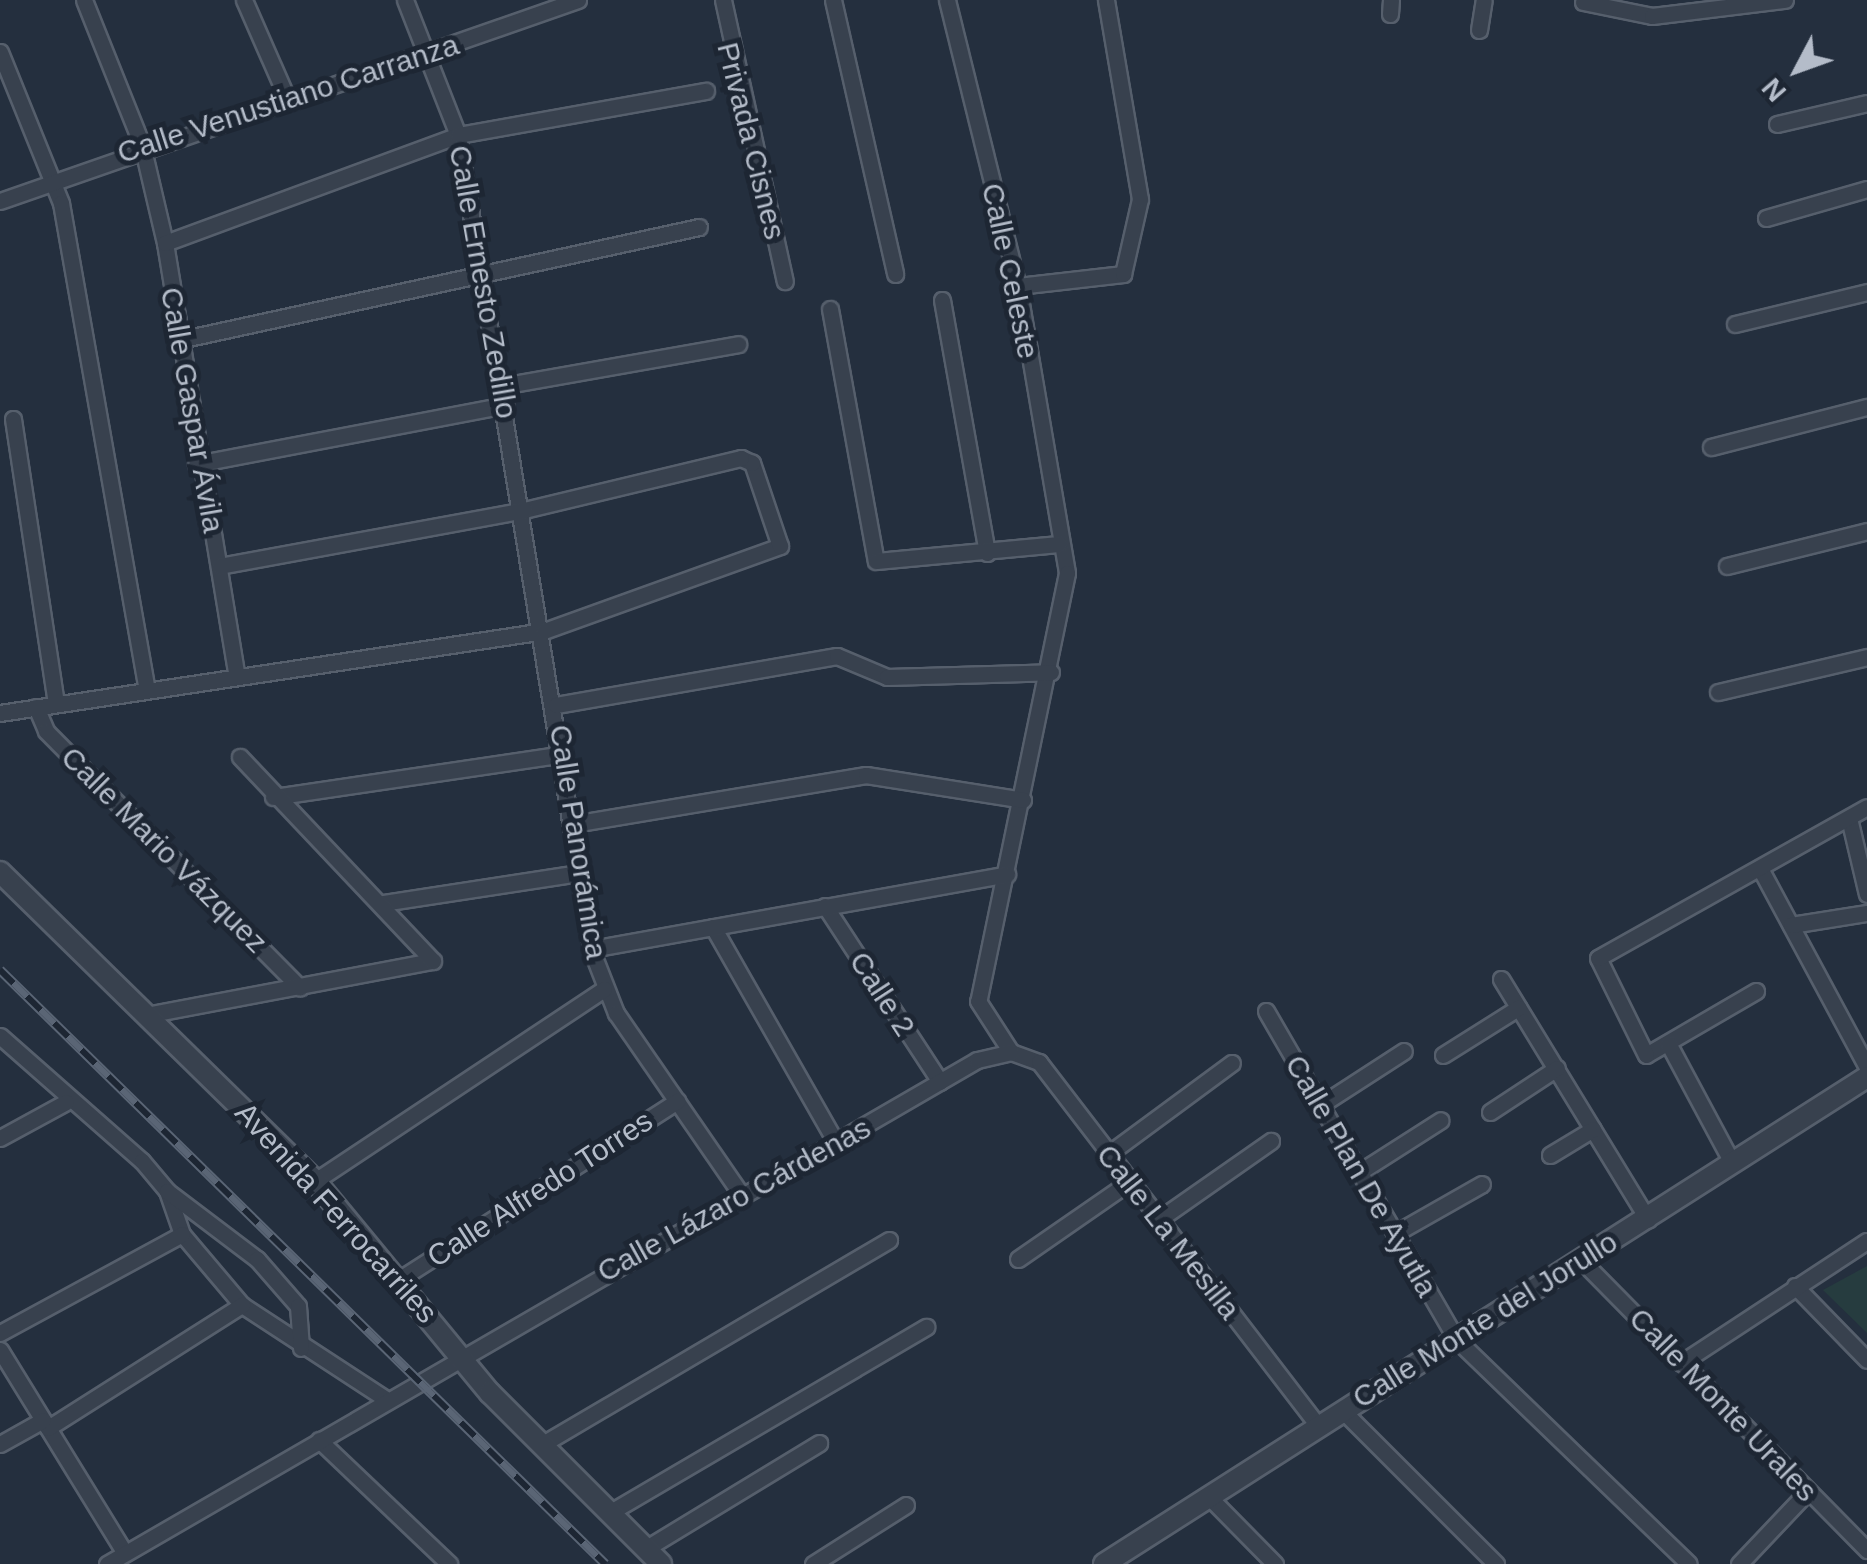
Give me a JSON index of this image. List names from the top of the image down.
{
  "streets": {
    "street": [
      "Calle Venustiano Carranza",
      "Privada Cisnes",
      "Calle Celeste",
      "Calle Ernesto Zedillo",
      "Calle Gaspar Ávila",
      "Calle Panorámica",
      "Calle Mario Vázquez",
      "Calle 2",
      "Calle Plan De Ayutla",
      "Calle Alfredo Torres",
      "Calle Lázaro Cárdenas",
      "Avenida Ferrocarriles",
      "Calle La Mesilla",
      "Calle Monte del Jorullo",
      "Calle Monte Urales"
    ]
  },
  "crossings": [
    ["Calle Venustiano Carranza", "Calle Ernesto Zedillo"],
    ["Calle Venustiano Carranza", "Calle Gaspar Ávila"],
    ["Calle Celeste", "Calle Lázaro Cárdenas"],
    ["Calle Celeste", "Calle La Mesilla"],
    ["Calle Ernesto Zedillo", "Calle Panorámica"],
    ["Calle Panorámica", "Calle Alfredo Torres"],
    ["Calle Panorámica", "Calle Lázaro Cárdenas"],
    ["Calle 2", "Calle Lázaro Cárdenas"],
    ["Calle Plan De Ayutla", "Calle Monte del Jorullo"],
    ["Calle Alfredo Torres", "Avenida Ferrocarriles"],
    ["Calle Lázaro Cárdenas", "Avenida Ferrocarriles"],
    ["Calle Lázaro Cárdenas", "Calle La Mesilla"],
    ["Calle La Mesilla", "Calle Monte del Jorullo"],
    ["Calle Monte del Jorullo", "Calle Monte Urales"]
  ],
  "north": "bottom left"
}
